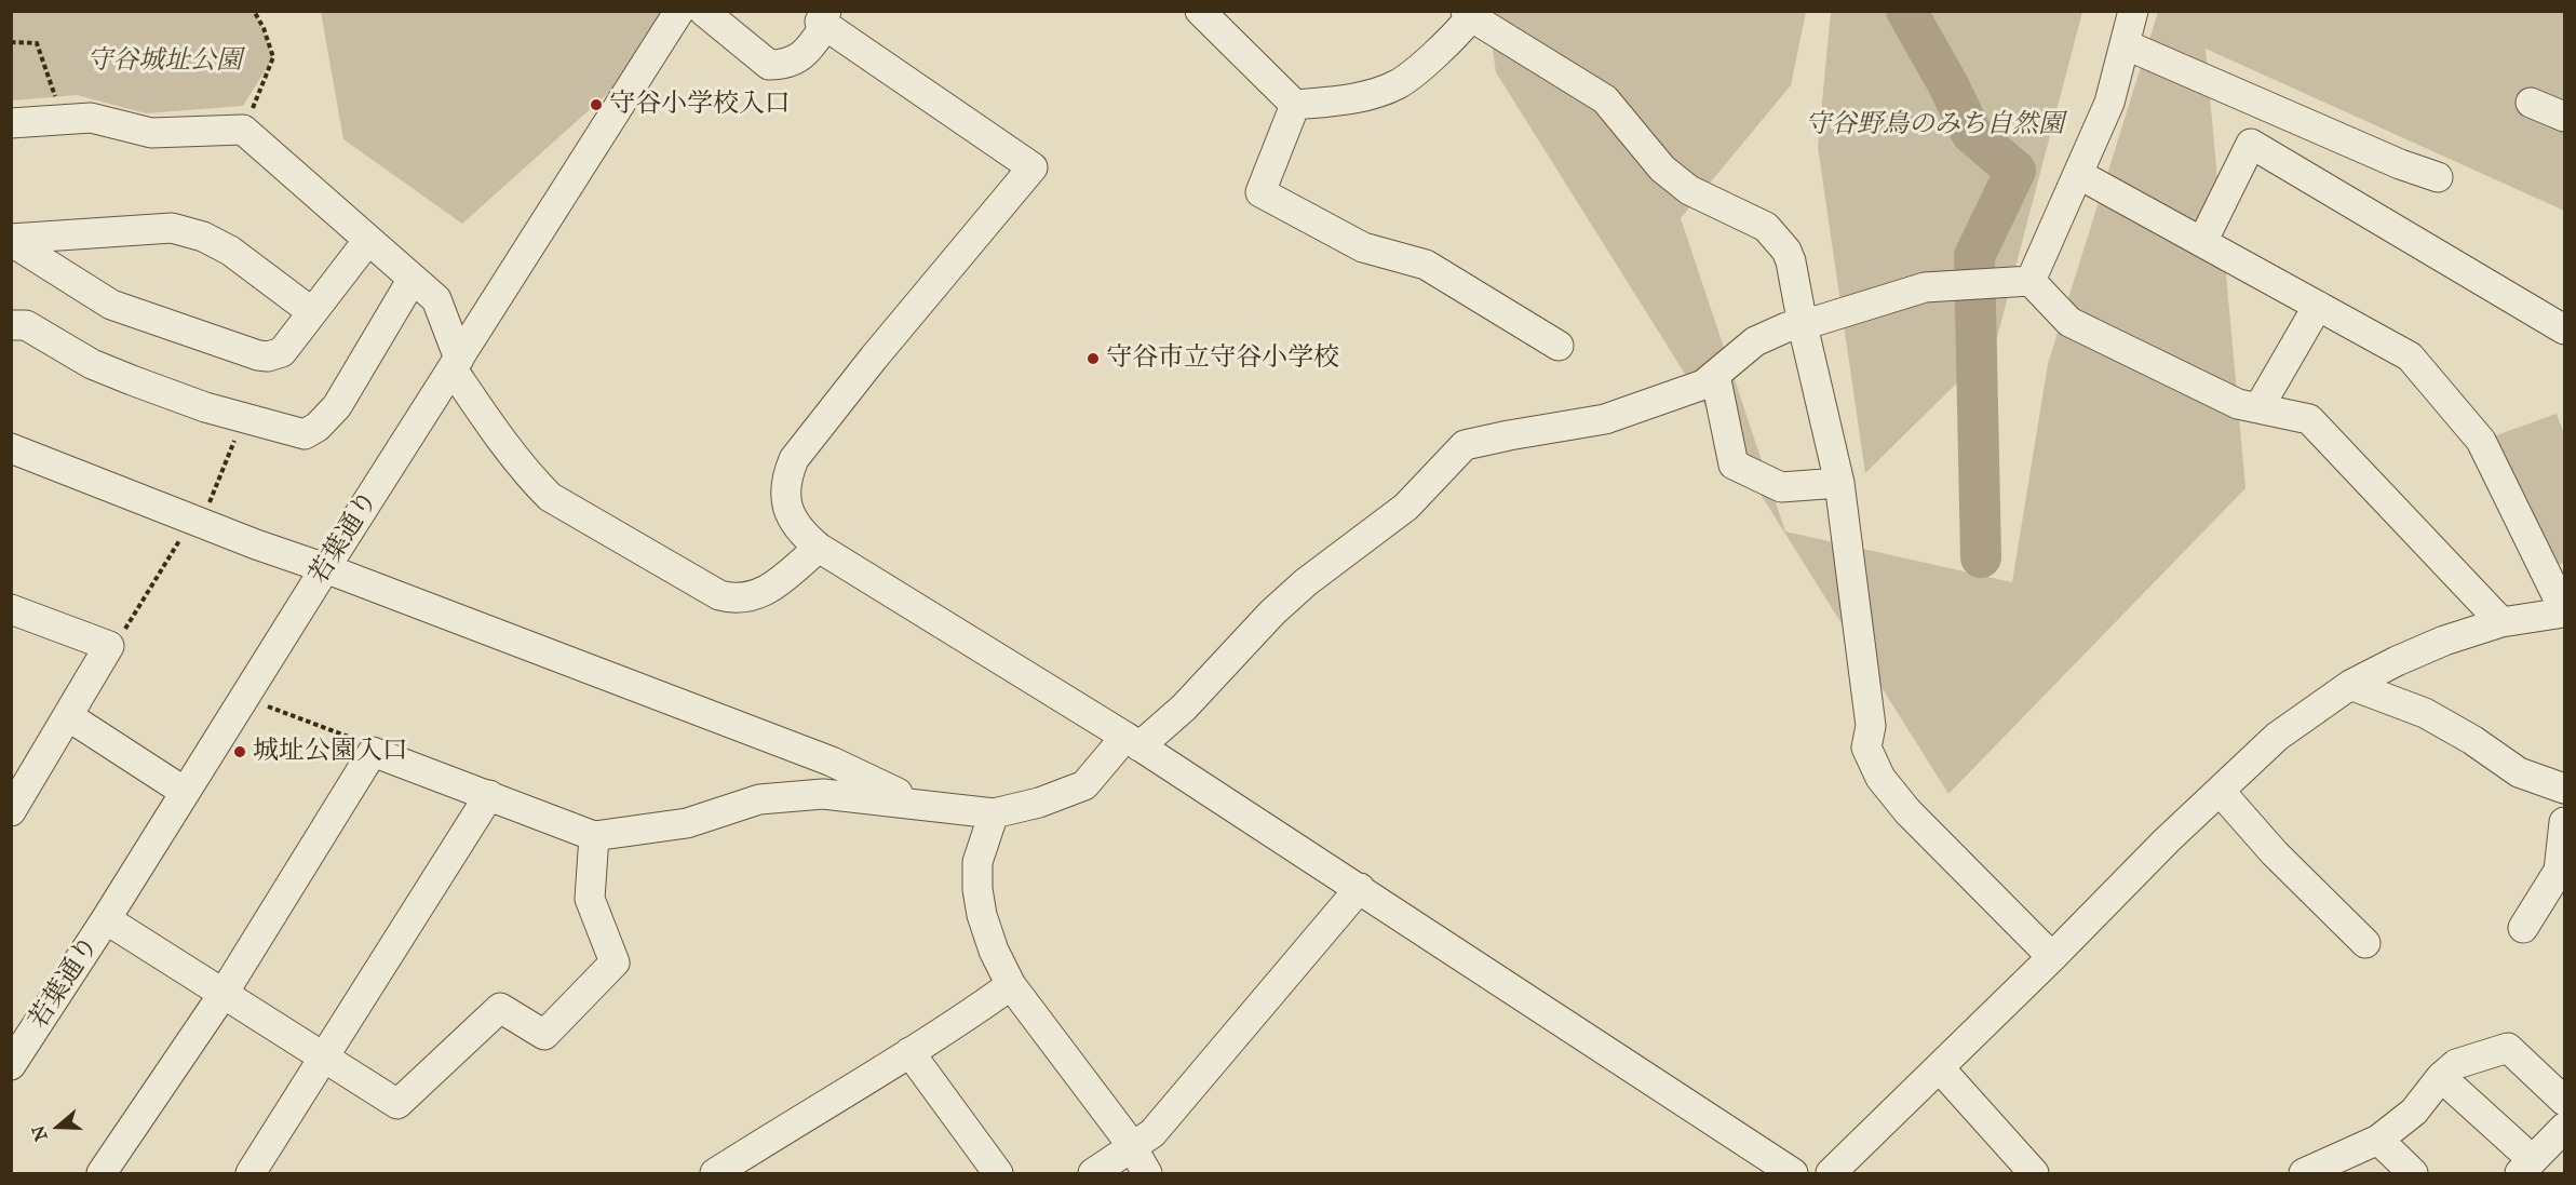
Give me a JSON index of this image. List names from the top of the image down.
{
  "streets": {
    "street": ["若葉通り"]
  },
  "parks": ["守谷城址公園", "守谷野鳥のみち自然園"],
  "places": ["守谷小学校入口", "守谷市立守谷小学校", "城址公園入口"],
  "north": "left"
}
